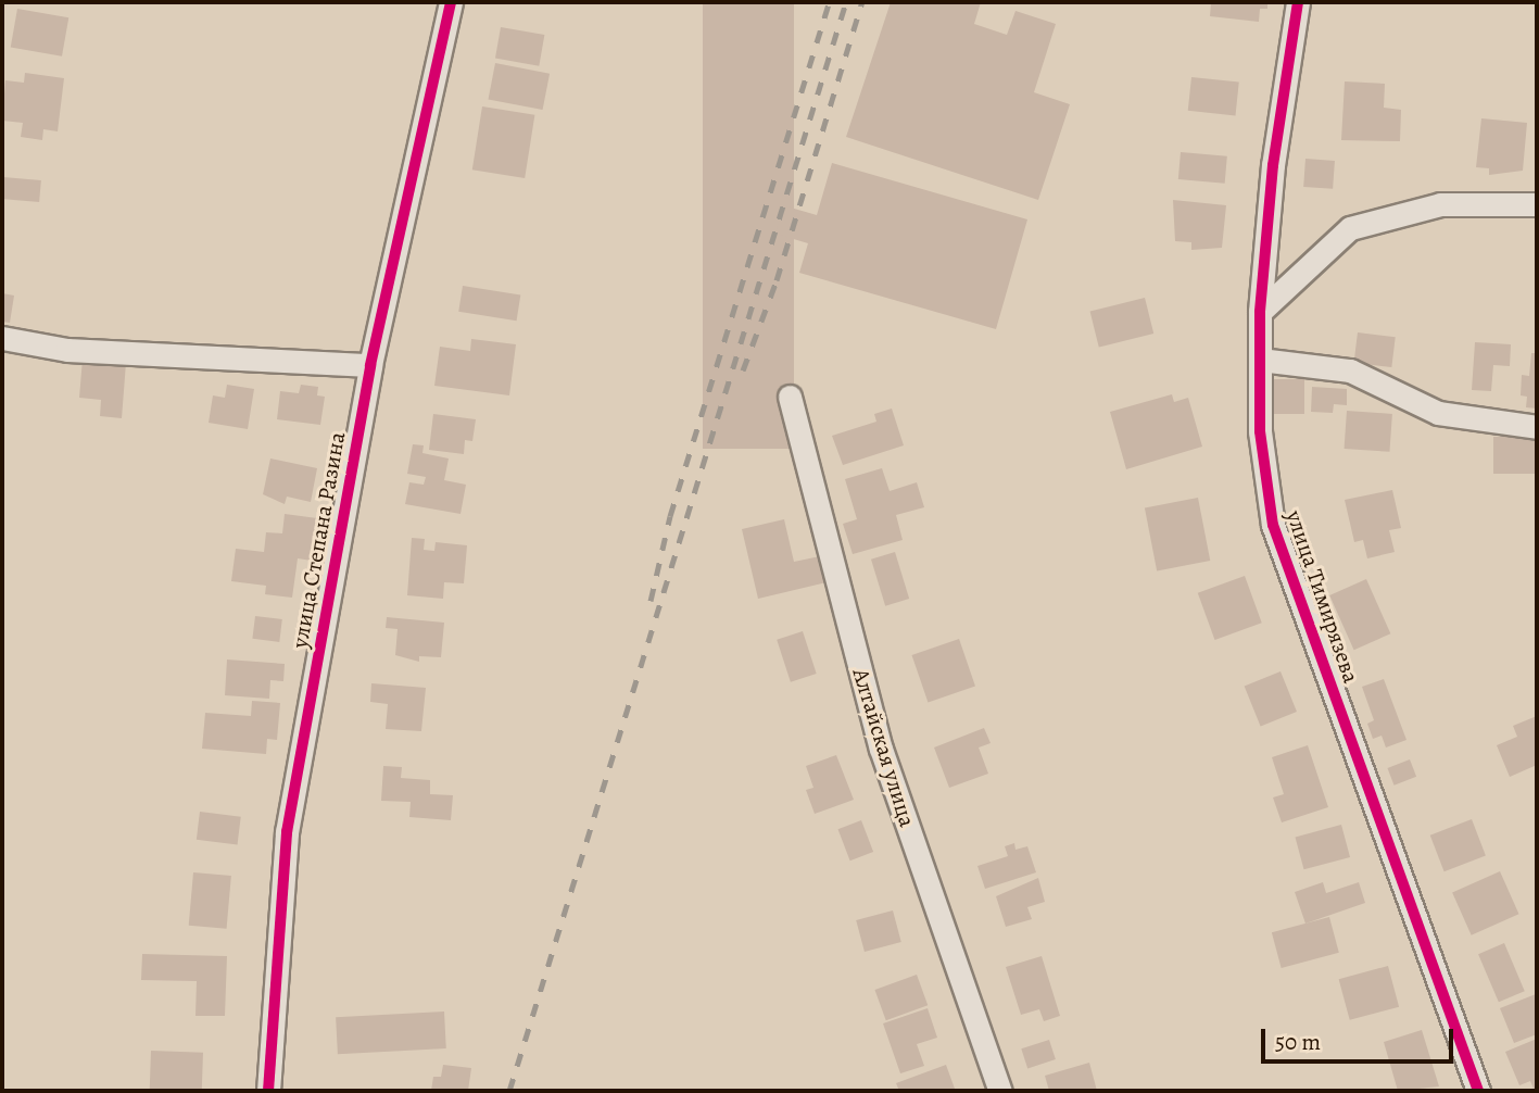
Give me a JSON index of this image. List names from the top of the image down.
{
  "streets": {
    "street": ["улица Степана Разина", "улица Тимирязева", "Алтайская улица"]
  },
  "scale_bar": "50 m"
}
